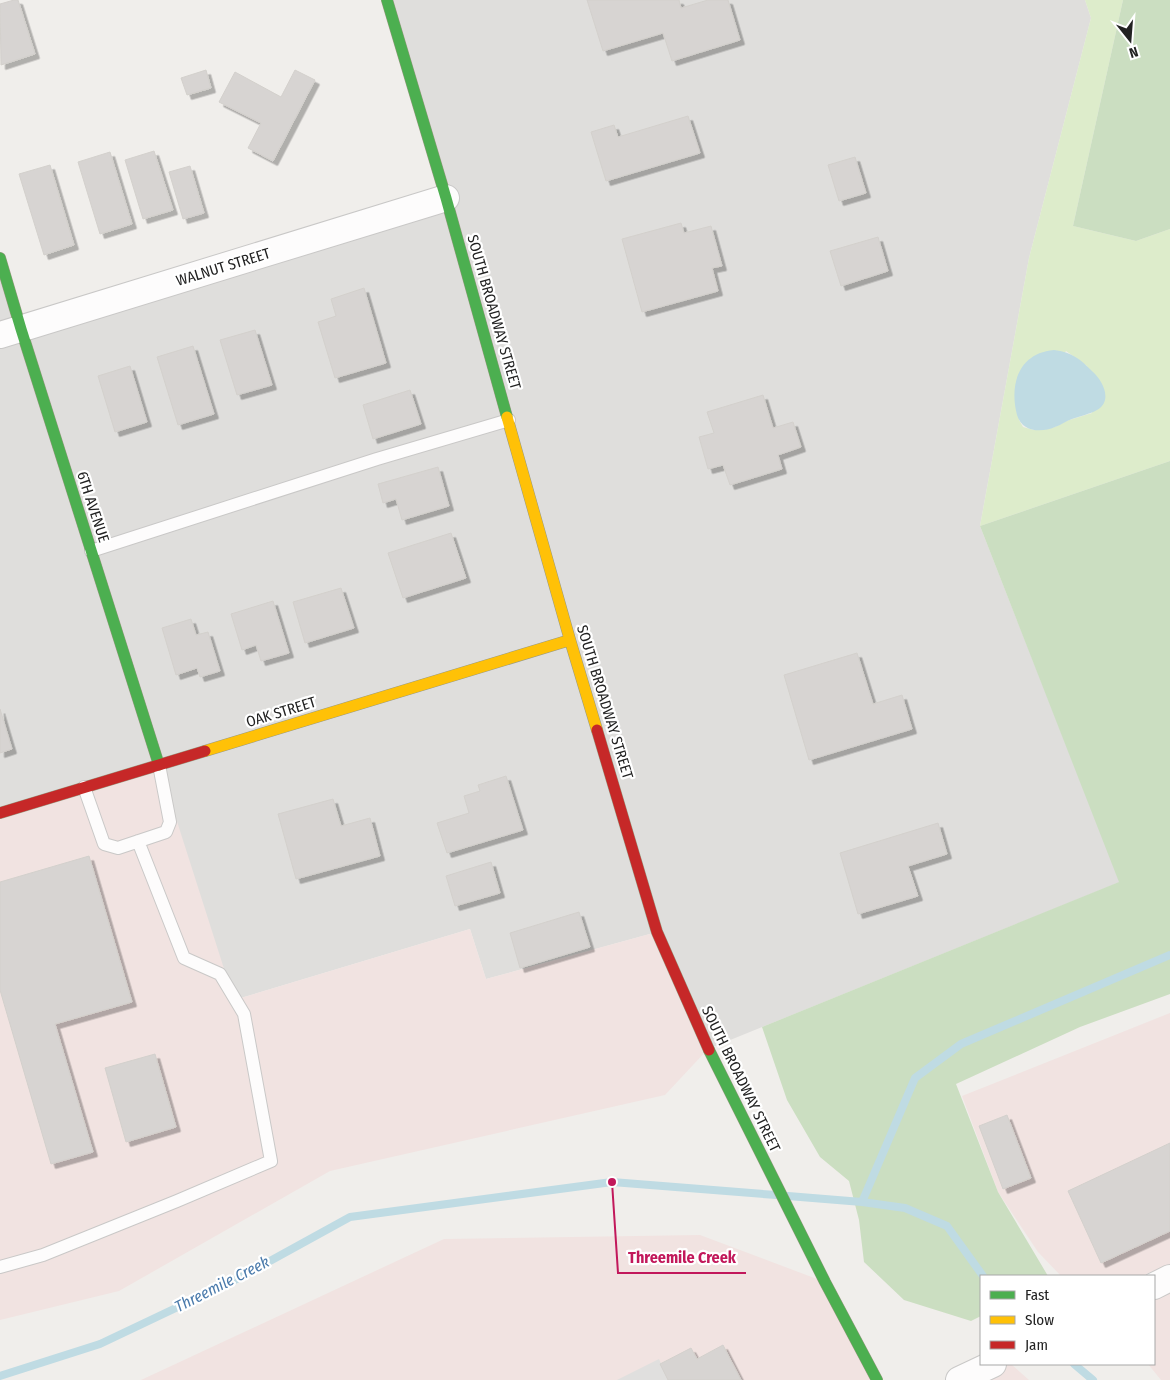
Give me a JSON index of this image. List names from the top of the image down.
{
  "streets": {
    "street": [
      "WALNUT STREET",
      "SOUTH BROADWAY STREET",
      "6TH AVENUE",
      "OAK STREET"
    ]
  },
  "crossings": [
    ["WALNUT STREET", "SOUTH BROADWAY STREET"],
    ["WALNUT STREET", "6TH AVENUE"],
    ["SOUTH BROADWAY STREET", "OAK STREET"],
    ["6TH AVENUE", "OAK STREET"]
  ],
  "water": ["Threemile Creek"],
  "places": ["Threemile Creek"],
  "legend": ["Fast", "Slow", "Jam"],
  "north": "bottom"
}
